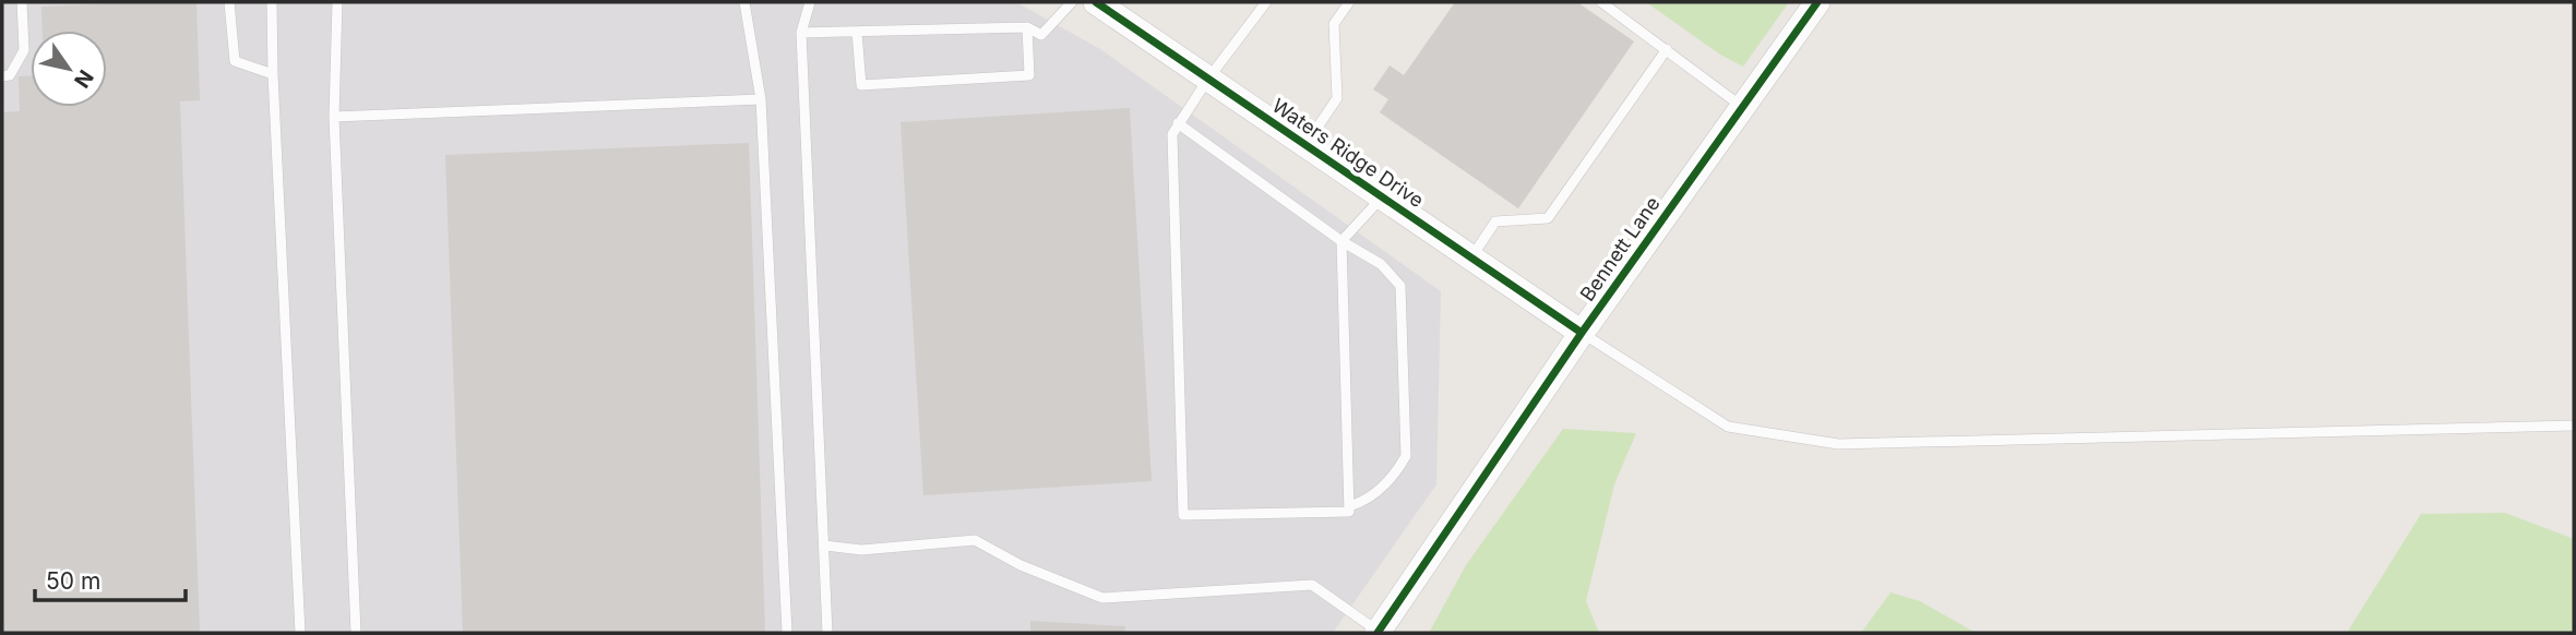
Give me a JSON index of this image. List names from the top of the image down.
{
  "streets": {
    "street": ["Waters Ridge Drive", "Bennett Lane"]
  },
  "crossings": [
    ["Waters Ridge Drive", "Bennett Lane"]
  ],
  "scale_bar": "50 m",
  "north": "bottom right"
}
